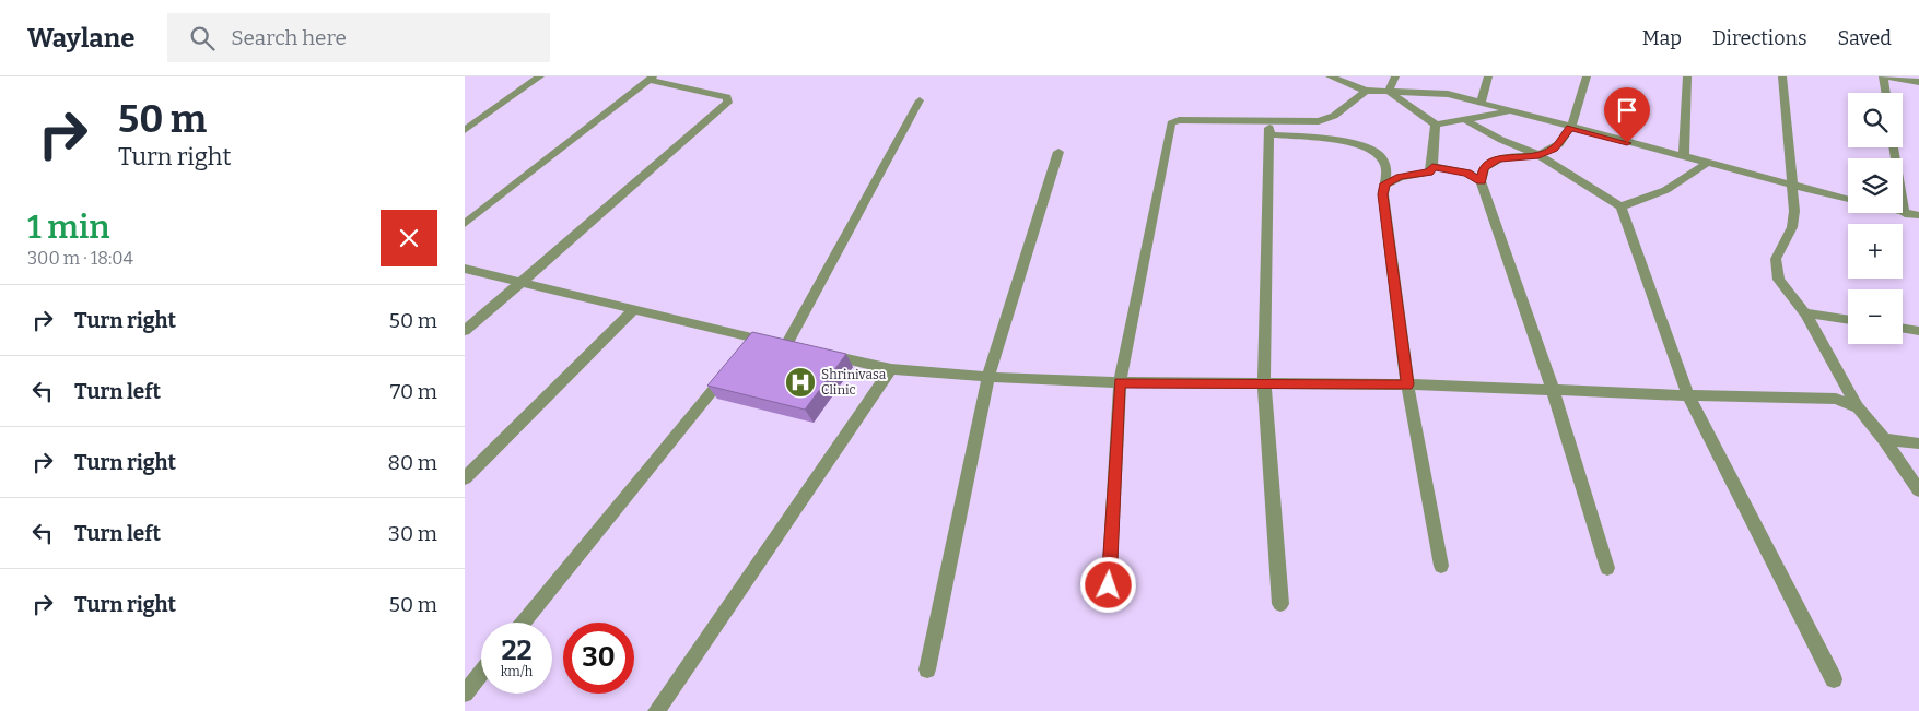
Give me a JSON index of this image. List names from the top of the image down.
{
  "places": {
    "hospital": ["Shrinivasa Clinic"]
  },
  "page": {
    "header": "Waylane",
    "search": "Search here",
    "nav": ["Map", "Directions", "Saved"],
    "turn": ["50 m", "Turn right"],
    "map_buttons": ["+", "−"],
    "heading": ["1 min", "300 m · 18:04"],
    "list": [
      {
        "name": "Turn right",
        "value": "50 m"
      },
      {
        "name": "Turn left",
        "value": "70 m"
      },
      {
        "name": "Turn right",
        "value": "80 m"
      },
      {
        "name": "Turn left",
        "value": "30 m"
      },
      {
        "name": "Turn right",
        "value": "50 m"
      }
    ],
    "speed": "22 km/h",
    "limit": "30"
  }
}
